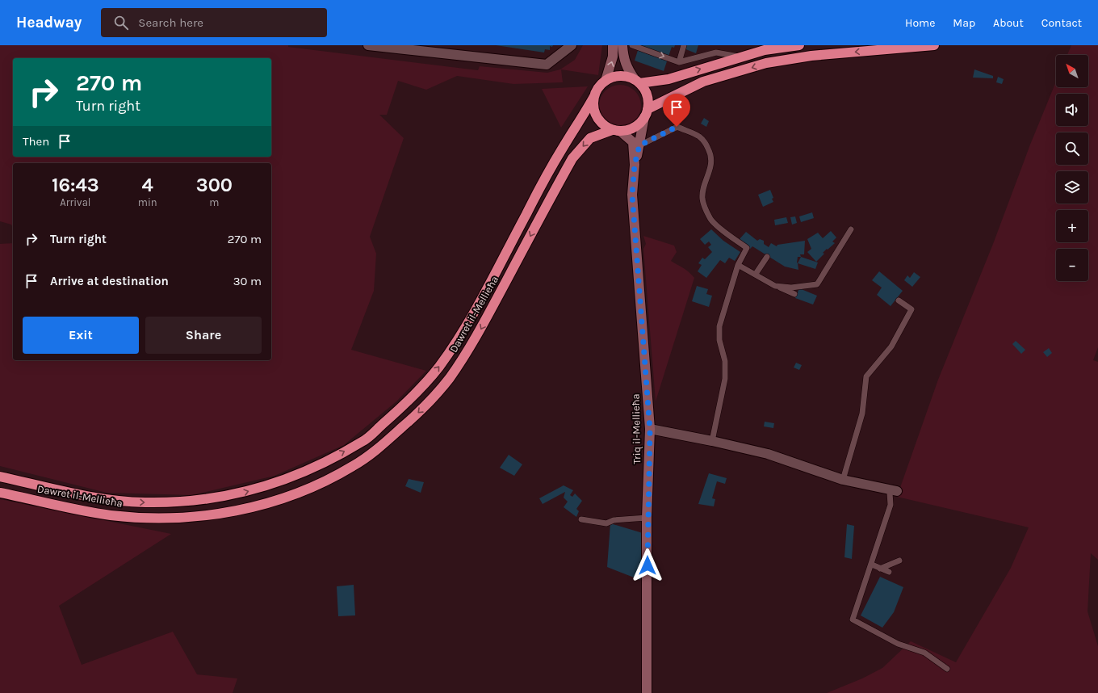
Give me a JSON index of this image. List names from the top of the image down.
{
  "streets": {
    "highway": ["Dawret il-Mellieħa"],
    "main road": ["Triq il-Mellieħa"]
  },
  "crossings": [
    ["Dawret il-Mellieħa", "Triq il-Mellieħa"]
  ],
  "north": "top left",
  "page": {
    "header": "Headway",
    "search": "Search here",
    "nav": [
      "Home",
      "Map",
      "About",
      "Contact"
    ],
    "map_buttons": ["+", "−"],
    "turn": ["270 m", "Turn right"],
    "then": "Then",
    "eta": [
      "16:43",
      "Arrival",
      "4",
      "min",
      "300",
      "m"
    ],
    "list": [
      {
        "name": "Turn right",
        "value": "270 m"
      },
      {
        "name": "Arrive at destination",
        "value": "30 m"
      }
    ],
    "buttons": ["Exit", "Share"]
  }
}
